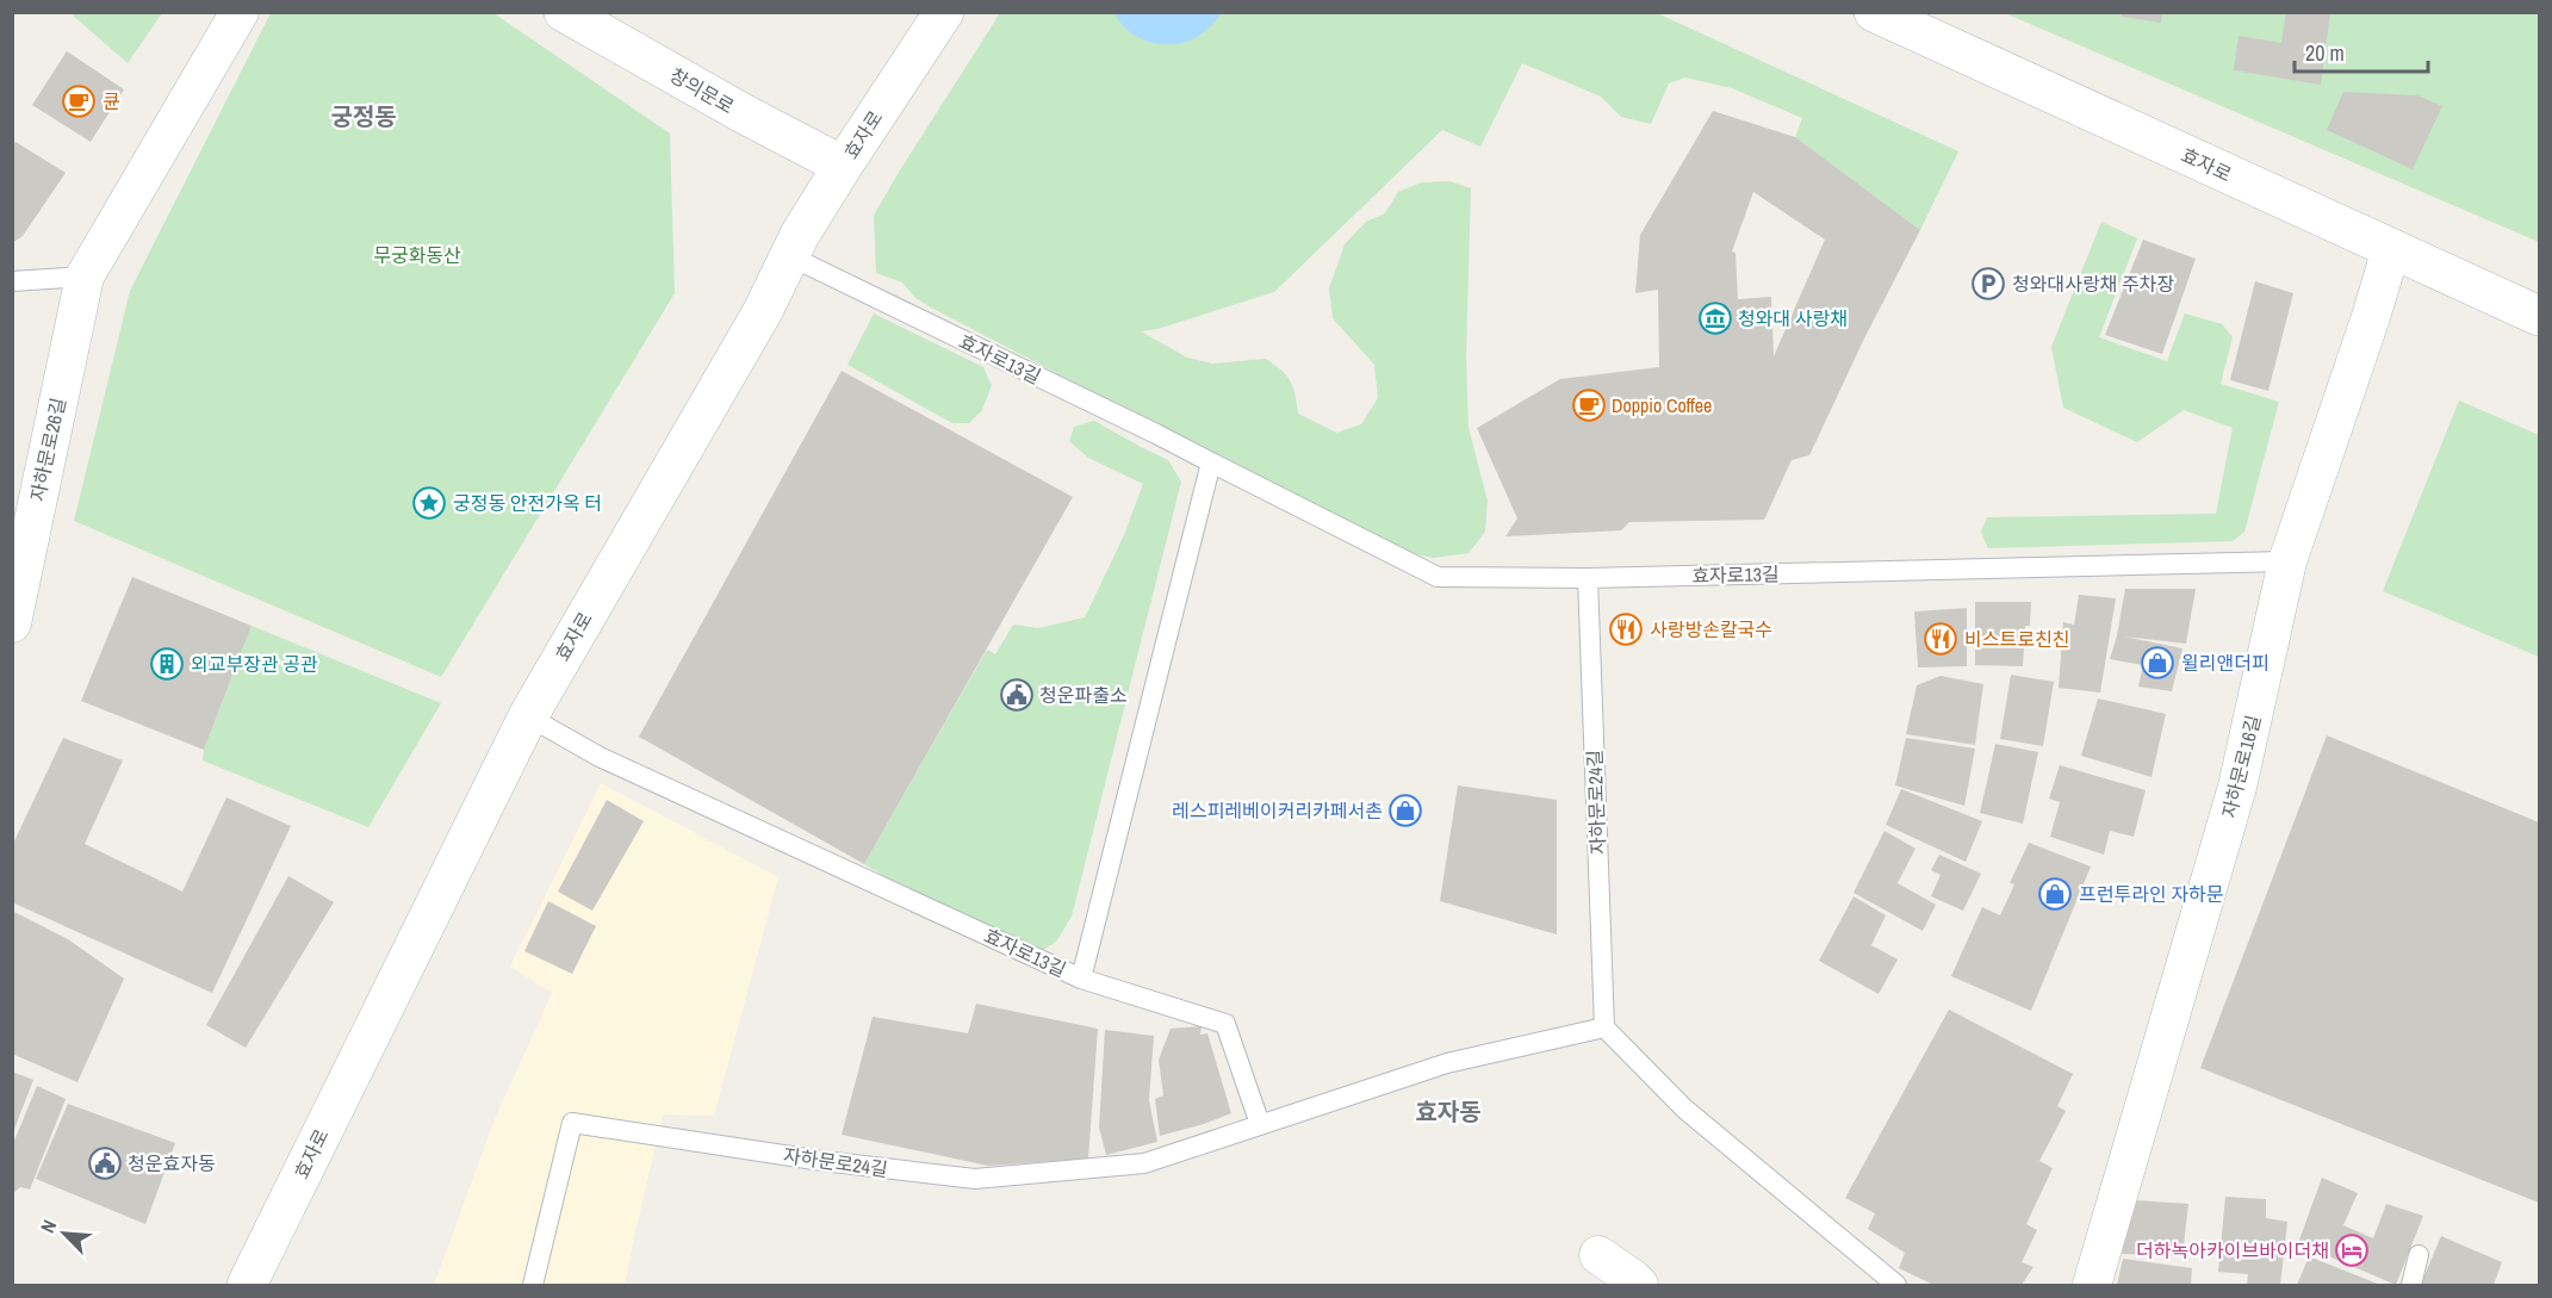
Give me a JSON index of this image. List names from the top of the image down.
{
  "streets": {
    "street": [
      "창의문로",
      "효자로",
      "자하문로26길",
      "자하문로16길"
    ],
    "lane": ["효자로13길", "자하문로24길"]
  },
  "crossings": [
    ["창의문로", "효자로"],
    ["효자로", "효자로13길"],
    ["효자로", "자하문로16길"],
    ["효자로13길", "자하문로16길"],
    ["효자로13길", "자하문로24길"]
  ],
  "districts": ["궁정동", "효자동"],
  "parks": ["무궁화동산"],
  "places": {
    "cafe": ["큔", "Doppio Coffee"],
    "parking": ["청와대사랑채 주차장"],
    "museum": ["청와대 사랑채"],
    "place": ["궁정동 안전가옥 터"],
    "restaurant": ["사랑방손칼국수", "비스트로친친"],
    "shop": ["윌리앤더피", "레스피레베이커리카페서촌", "프런투라인 자하문"],
    "building": ["외교부장관 공관"],
    "public building": ["청운파출소", "청운효자동"],
    "hotel": ["더하녹아카이브바이더채"]
  },
  "scale_bar": "20 m",
  "north": "top left"
}
